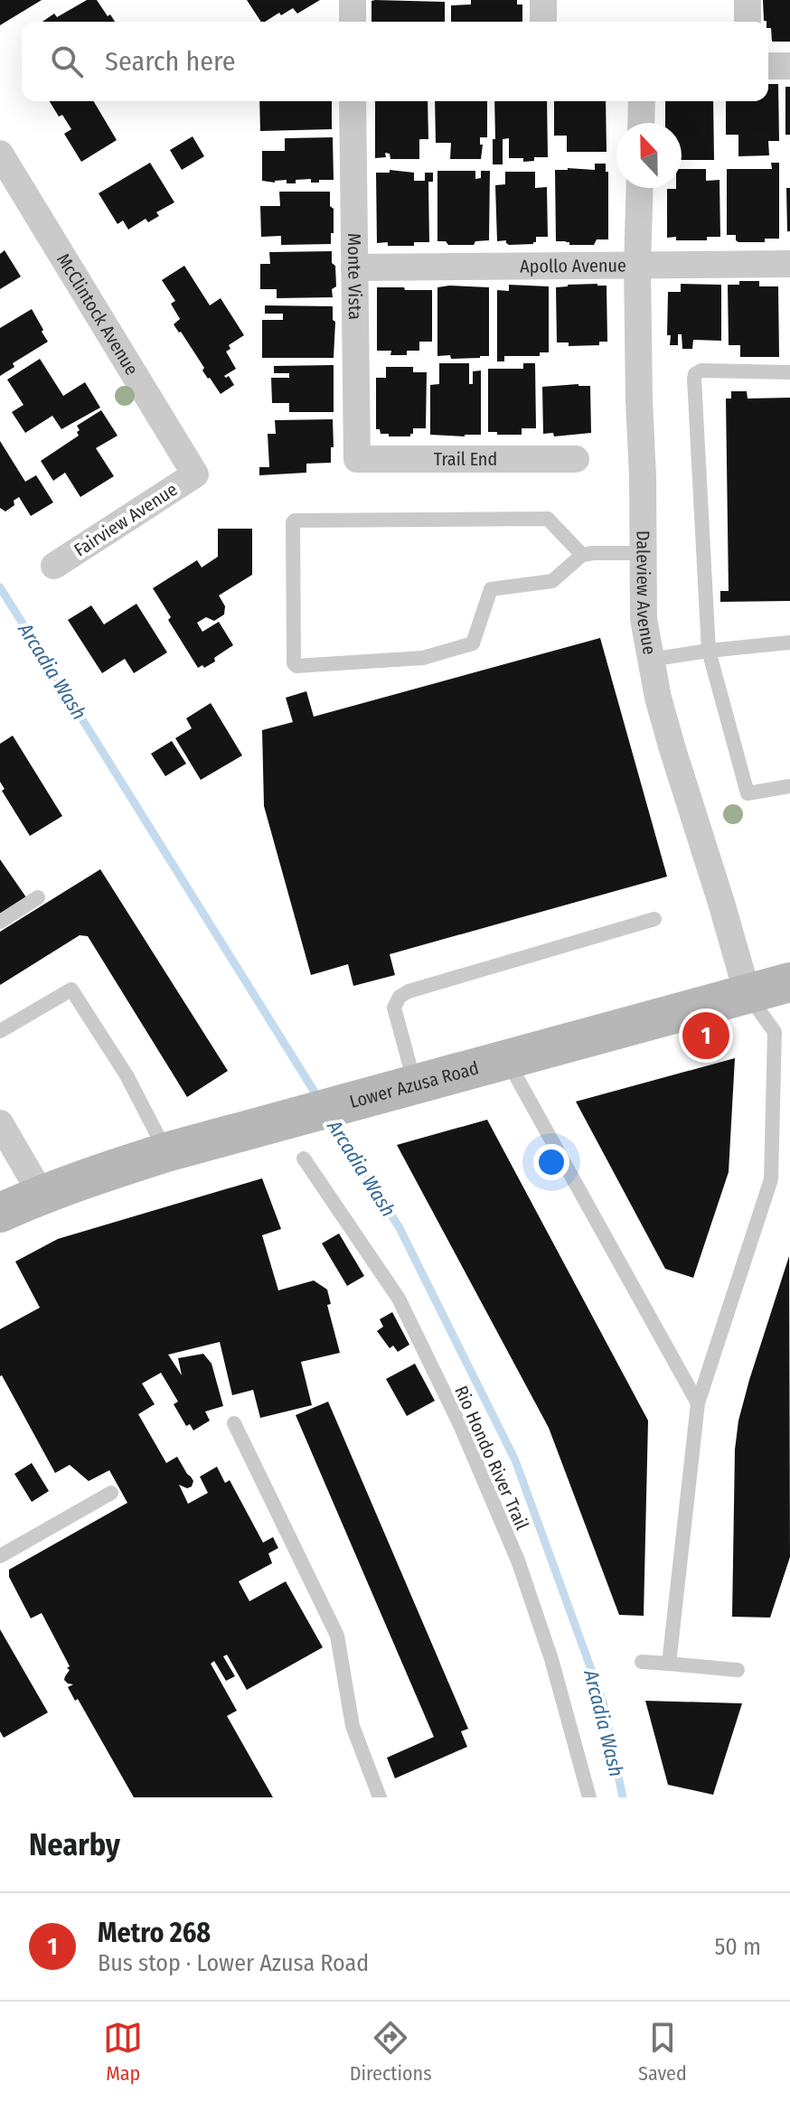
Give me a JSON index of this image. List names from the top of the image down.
{
  "streets": {
    "main road": ["Lower Azusa Road"],
    "street": [
      "Apollo Avenue",
      "Monte Vista",
      "McClintock Avenue",
      "Trail End",
      "Fairview Avenue",
      "Daleview Avenue"
    ],
    "lane": ["Rio Hondo River Trail"]
  },
  "crossings": [
    ["Apollo Avenue", "Monte Vista"],
    ["Apollo Avenue", "Daleview Avenue"],
    ["Monte Vista", "Trail End"],
    ["McClintock Avenue", "Fairview Avenue"],
    ["Daleview Avenue", "Lower Azusa Road"]
  ],
  "water": ["Arcadia Wash"],
  "north": "top",
  "page": {
    "search": "Search here",
    "pins": "1",
    "heading": "Nearby",
    "list": [
      {
        "mark": "1",
        "name": "Metro 268",
        "note": "Bus stop · Lower Azusa Road",
        "value": "50 m"
      }
    ],
    "nav": ["Map", "Directions", "Saved"]
  }
}
